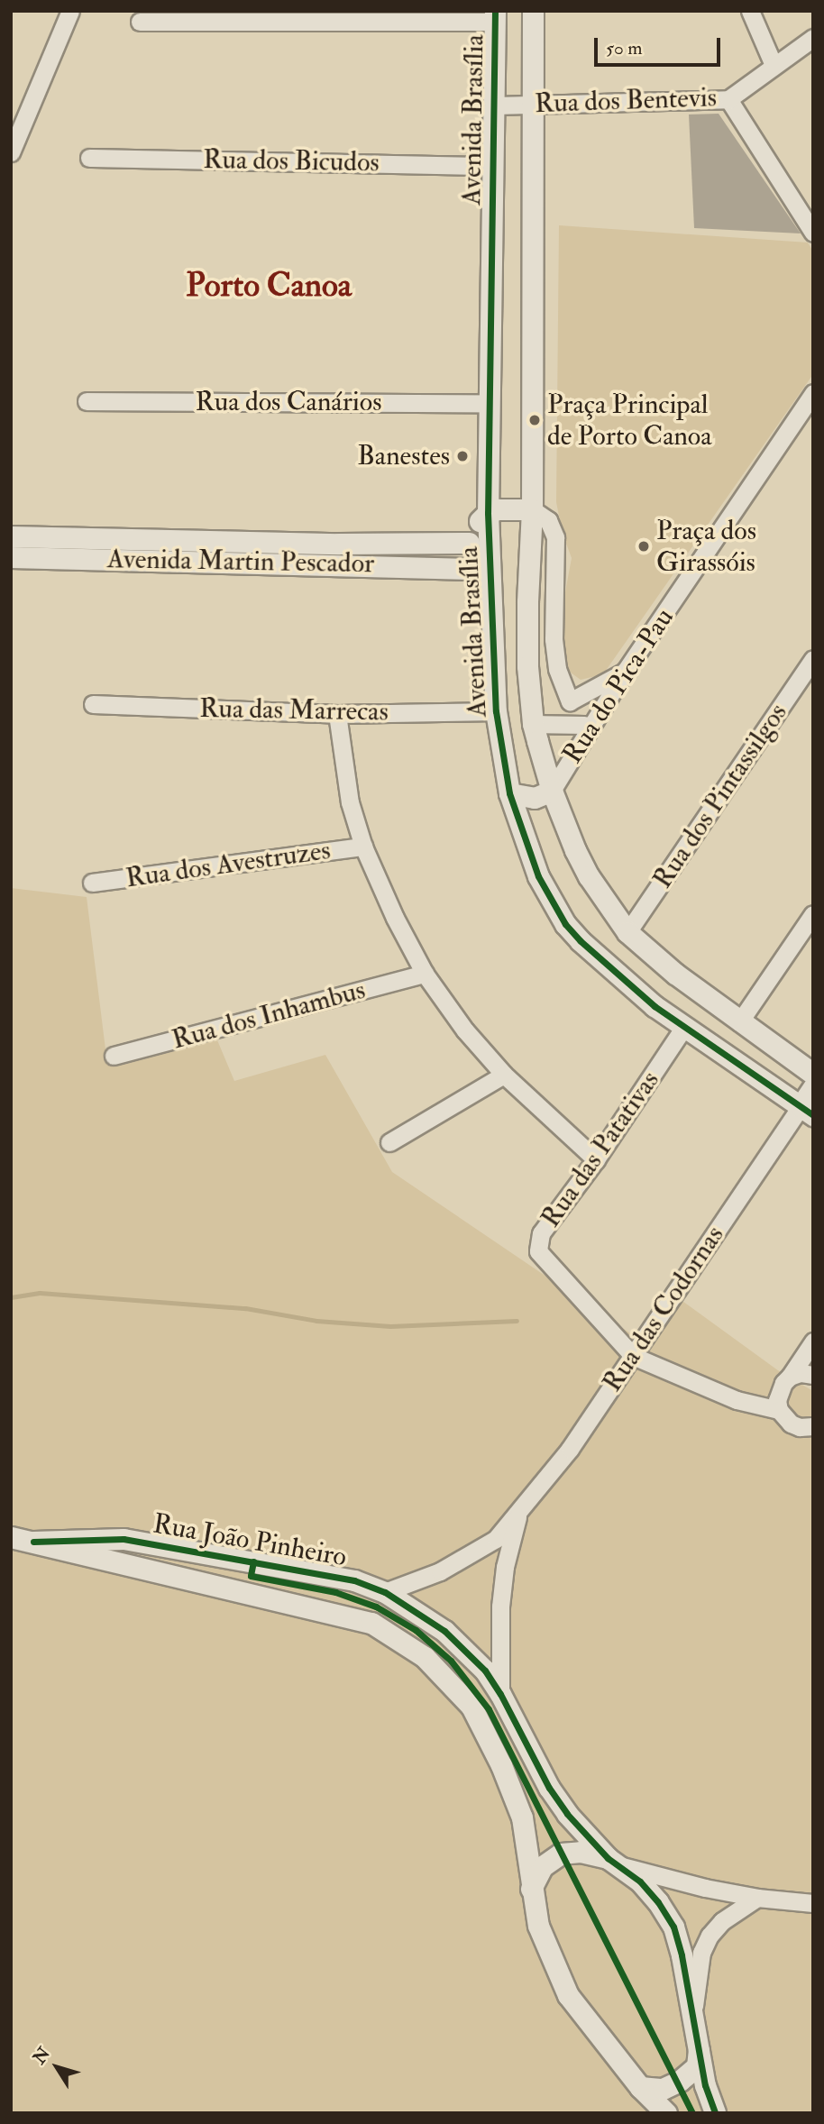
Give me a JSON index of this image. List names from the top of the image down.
{
  "streets": {
    "street": [
      "Rua dos Bentevis",
      "Avenida Brasília",
      "Rua dos Bicudos",
      "Rua dos Canários",
      "Avenida Martin Pescador",
      "Rua do Pica-Pau",
      "Rua das Marrecas",
      "Rua dos Pintassilgos",
      "Rua dos Avestruzes",
      "Rua dos Inhambus",
      "Rua das Patativas",
      "Rua das Codornas",
      "Rua João Pinheiro"
    ]
  },
  "crossings": [
    ["Rua dos Bentevis", "Avenida Brasília"],
    ["Avenida Brasília", "Rua dos Bicudos"],
    ["Avenida Brasília", "Rua dos Canários"],
    ["Avenida Brasília", "Rua do Pica-Pau"],
    ["Avenida Brasília", "Rua das Marrecas"],
    ["Avenida Brasília", "Rua dos Pintassilgos"],
    ["Avenida Brasília", "Rua das Patativas"],
    ["Avenida Brasília", "Rua das Codornas"],
    ["Rua das Patativas", "Rua das Codornas"],
    ["Rua das Codornas", "Rua João Pinheiro"]
  ],
  "districts": ["Porto Canoa"],
  "places": ["Praça Principal de Porto Canoa", "Banestes", "Praça dos Girassóis"],
  "scale_bar": "50 m",
  "north": "top left"
}
